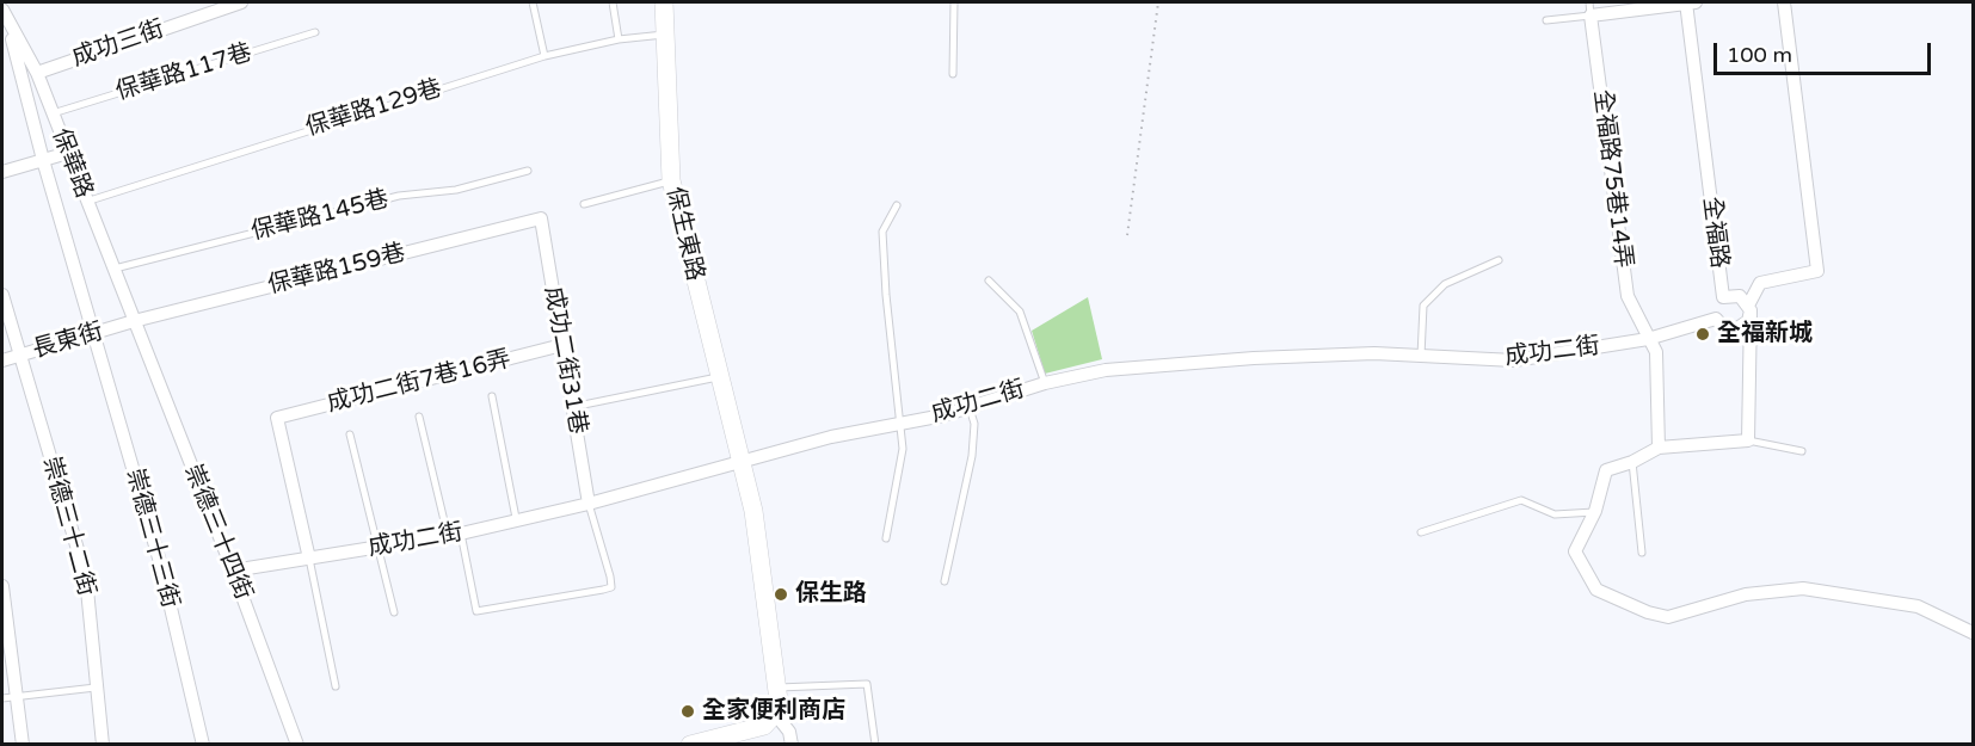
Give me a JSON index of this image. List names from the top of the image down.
{
  "streets": {
    "street": [
      "成功三街",
      "保華路",
      "全福路75巷14弄",
      "全福路",
      "保生東路",
      "保華路159巷",
      "長東街",
      "成功二街",
      "成功二街31巷",
      "成功二街7巷16弄",
      "崇德三十二街",
      "崇德三十四街",
      "崇德三十三街"
    ],
    "lane": ["保華路117巷", "保華路129巷", "保華路145巷"]
  },
  "crossings": [
    ["成功三街", "保華路"],
    ["保華路117巷", "保華路"],
    ["保華路129巷", "保華路"],
    ["保華路129巷", "保生東路"],
    ["保華路", "保華路145巷"],
    ["保華路", "保華路159巷"],
    ["保華路", "長東街"],
    ["保華路", "崇德三十四街"],
    ["保華路", "崇德三十三街"],
    ["全福路75巷14弄", "全福路"],
    ["全福路75巷14弄", "成功二街"],
    ["全福路", "成功二街"],
    ["保生東路", "成功二街"],
    ["保華路159巷", "長東街"],
    ["保華路159巷", "成功二街31巷"],
    ["保華路159巷", "崇德三十四街"],
    ["長東街", "崇德三十二街"],
    ["長東街", "崇德三十四街"],
    ["長東街", "崇德三十三街"],
    ["成功二街", "成功二街31巷"],
    ["成功二街", "成功二街7巷16弄"],
    ["成功二街", "崇德三十四街"],
    ["成功二街31巷", "成功二街7巷16弄"]
  ],
  "places": ["全福新城", "保生路", "全家便利商店"],
  "scale_bar": "100 m"
}
